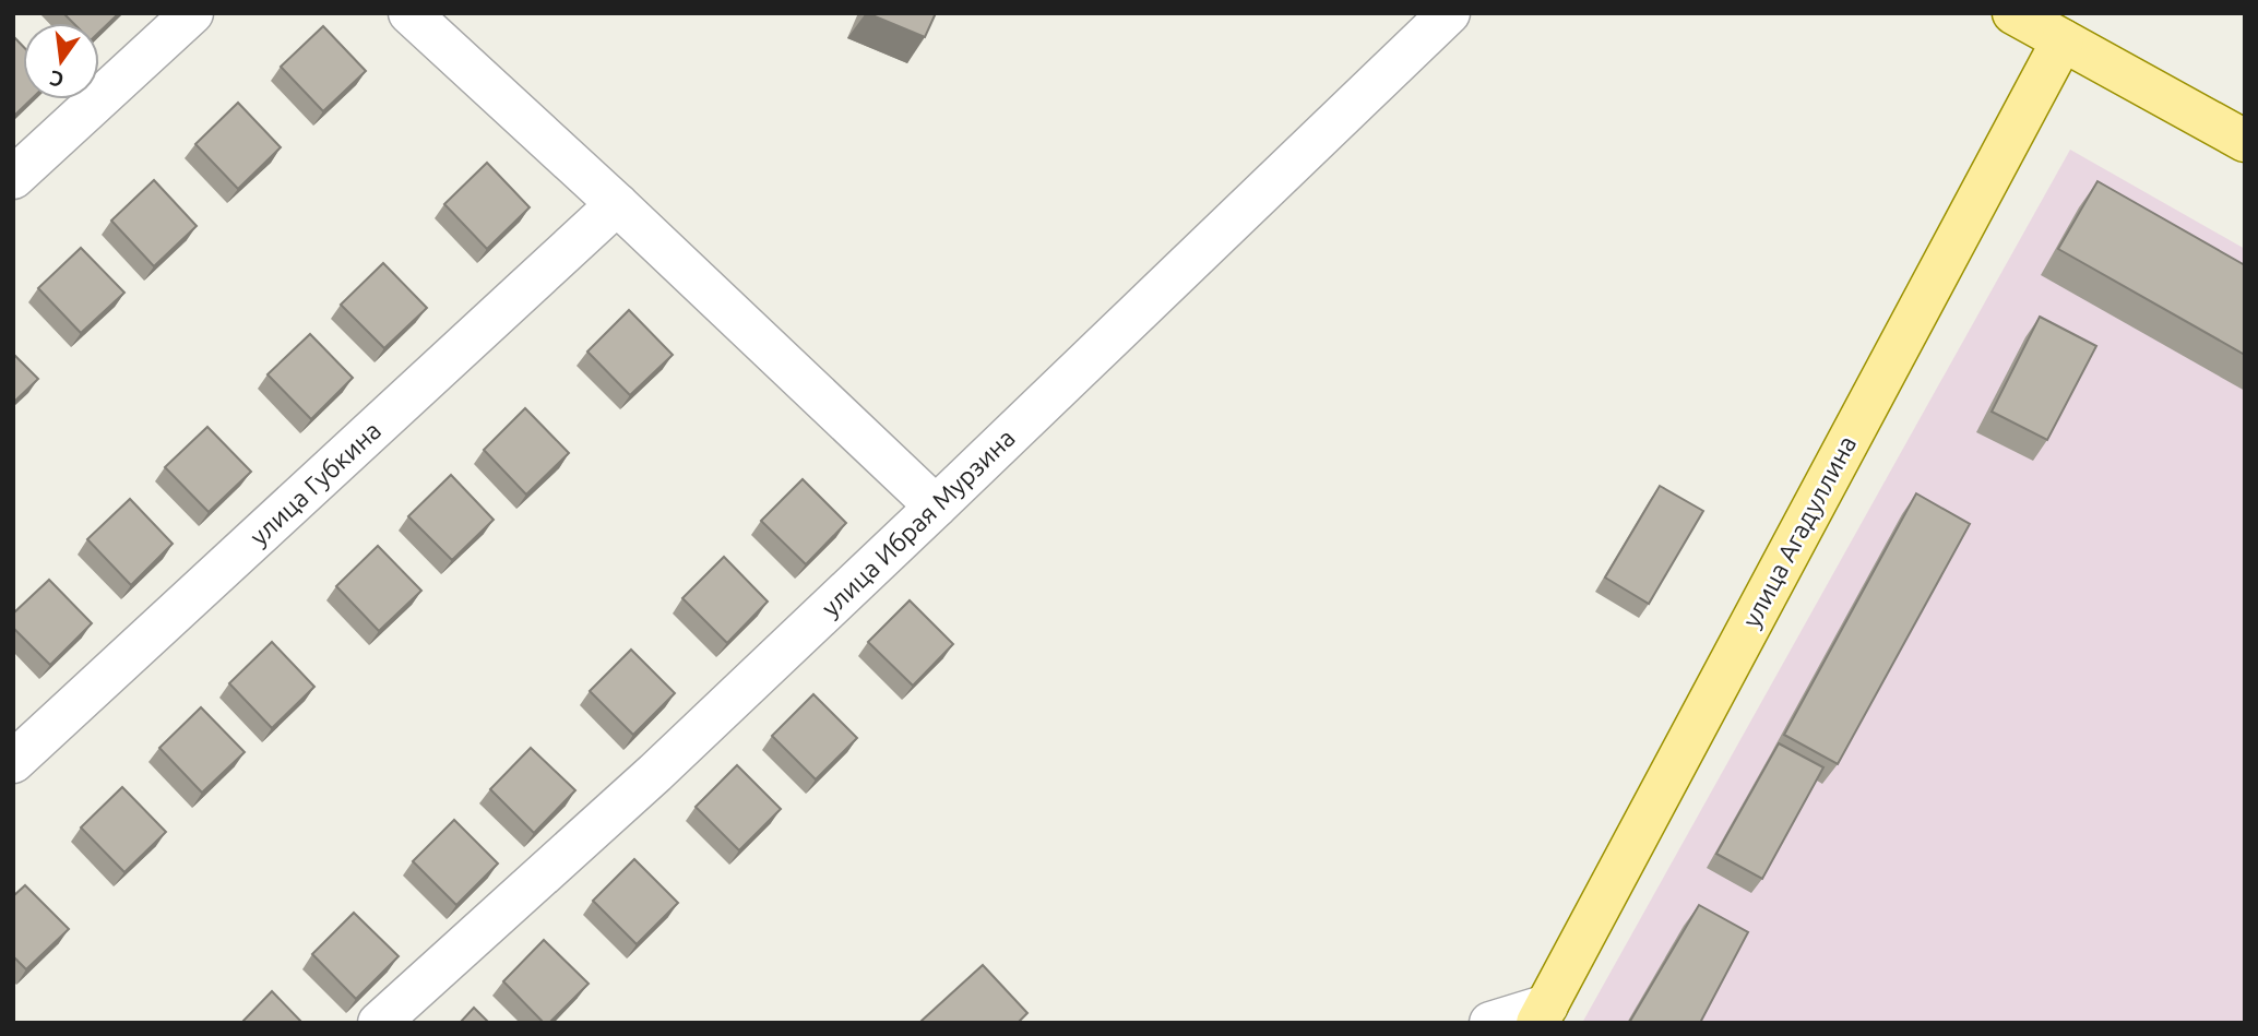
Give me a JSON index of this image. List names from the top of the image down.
{
  "streets": {
    "main road": ["улица Агадуллина"],
    "street": ["улица Губкина", "улица Ибрая Мурзина"]
  },
  "north": "bottom"
}
